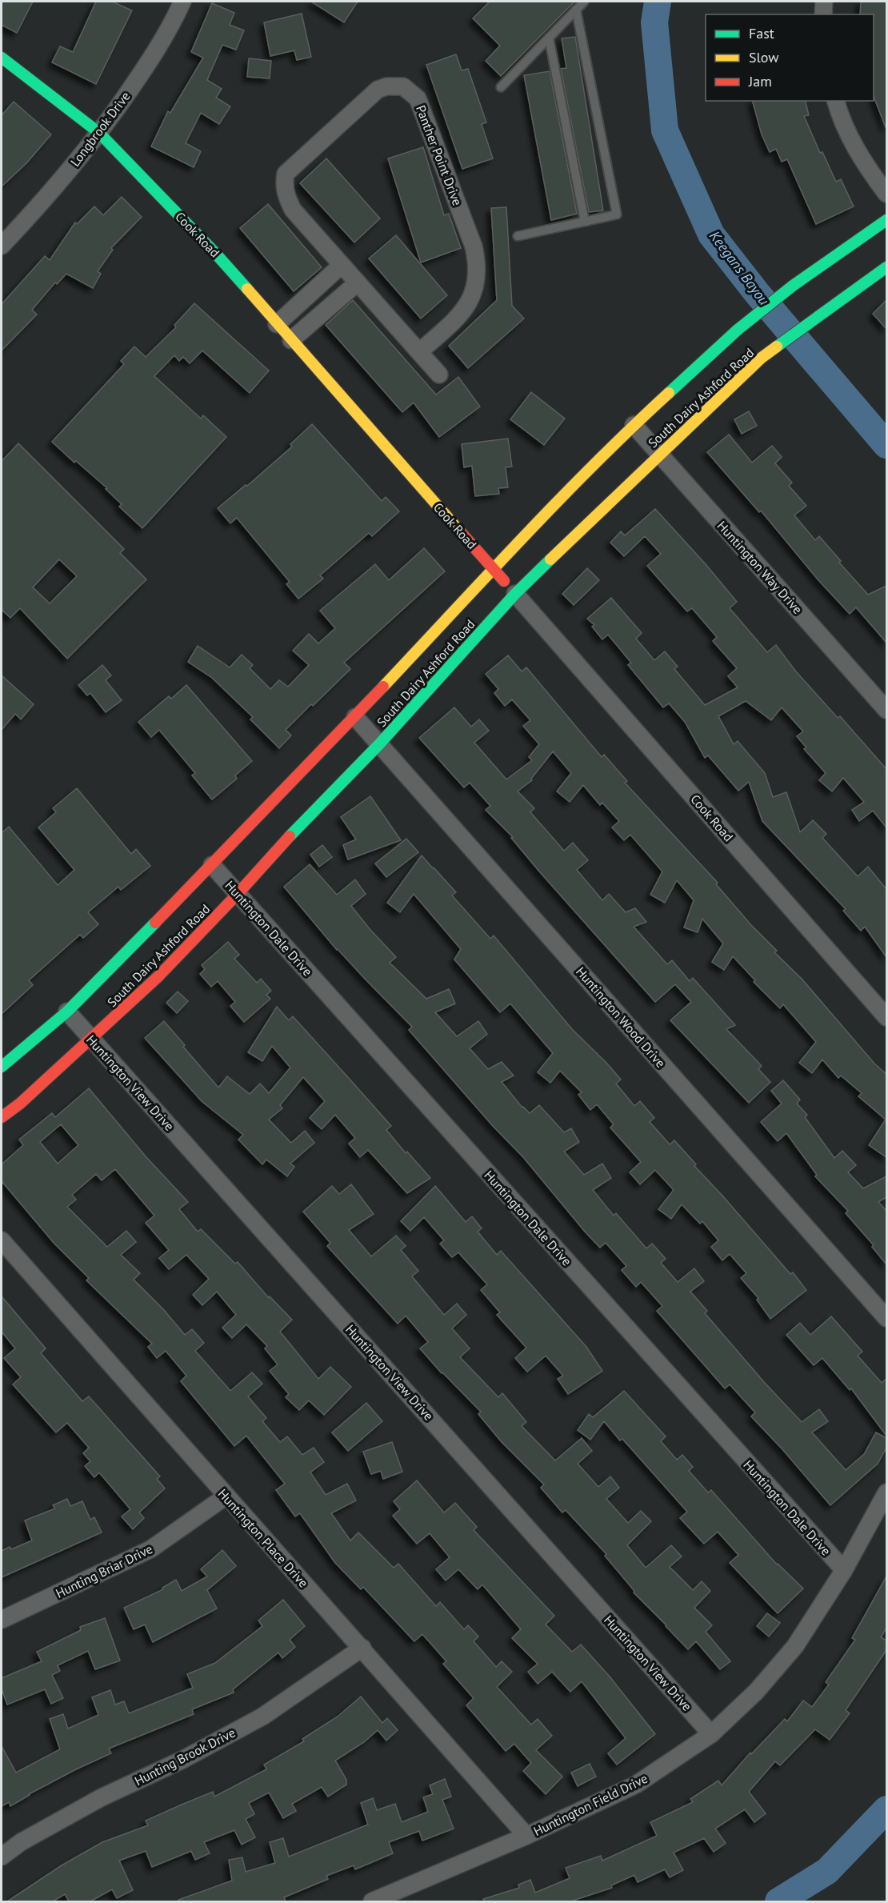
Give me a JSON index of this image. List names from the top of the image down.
{
  "streets": {
    "main road": ["Cook Road", "South Dairy Ashford Road"],
    "street": [
      "Longbrook Drive",
      "Panther Point Drive",
      "Huntington Way Drive",
      "Huntington Dale Drive",
      "Huntington Wood Drive",
      "Huntington View Drive",
      "Huntington Place Drive",
      "Hunting Briar Drive",
      "Hunting Brook Drive",
      "Huntington Field Drive"
    ]
  },
  "crossings": [
    ["Longbrook Drive", "Cook Road"],
    ["Cook Road", "South Dairy Ashford Road"],
    ["South Dairy Ashford Road", "Huntington Way Drive"],
    ["South Dairy Ashford Road", "Huntington Dale Drive"],
    ["South Dairy Ashford Road", "Huntington Wood Drive"],
    ["South Dairy Ashford Road", "Huntington View Drive"],
    ["Huntington Dale Drive", "Huntington Field Drive"],
    ["Huntington View Drive", "Huntington Field Drive"],
    ["Huntington Place Drive", "Hunting Briar Drive"],
    ["Huntington Place Drive", "Hunting Brook Drive"],
    ["Huntington Place Drive", "Huntington Field Drive"]
  ],
  "water": ["Keegans Bayou"],
  "legend": ["Fast", "Slow", "Jam"]
}
